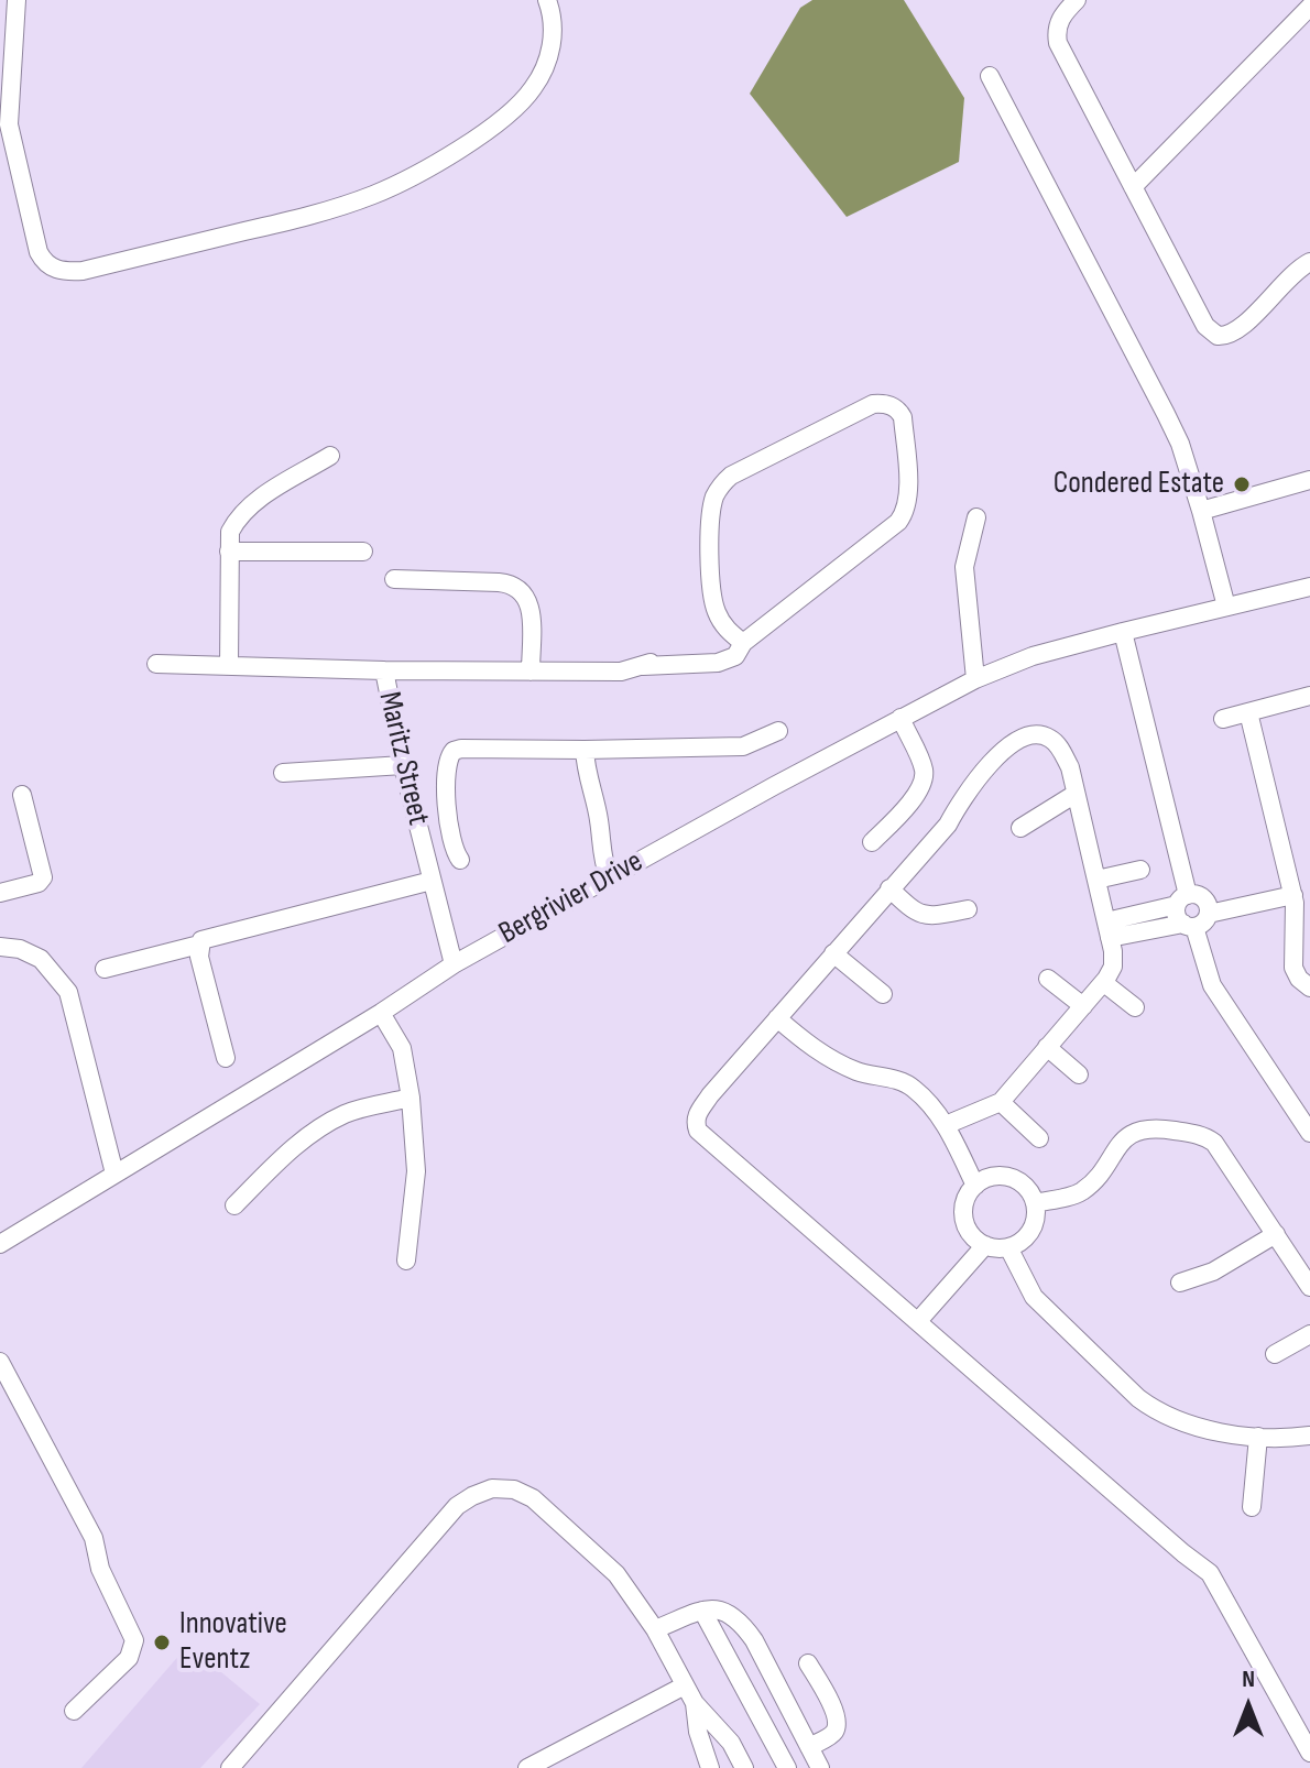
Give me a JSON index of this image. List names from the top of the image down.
{
  "streets": {
    "street": ["Maritz Street", "Bergrivier Drive"]
  },
  "crossings": [
    ["Maritz Street", "Bergrivier Drive"]
  ],
  "places": ["Condered Estate", "Innovative Eventz"],
  "north": "top"
}
